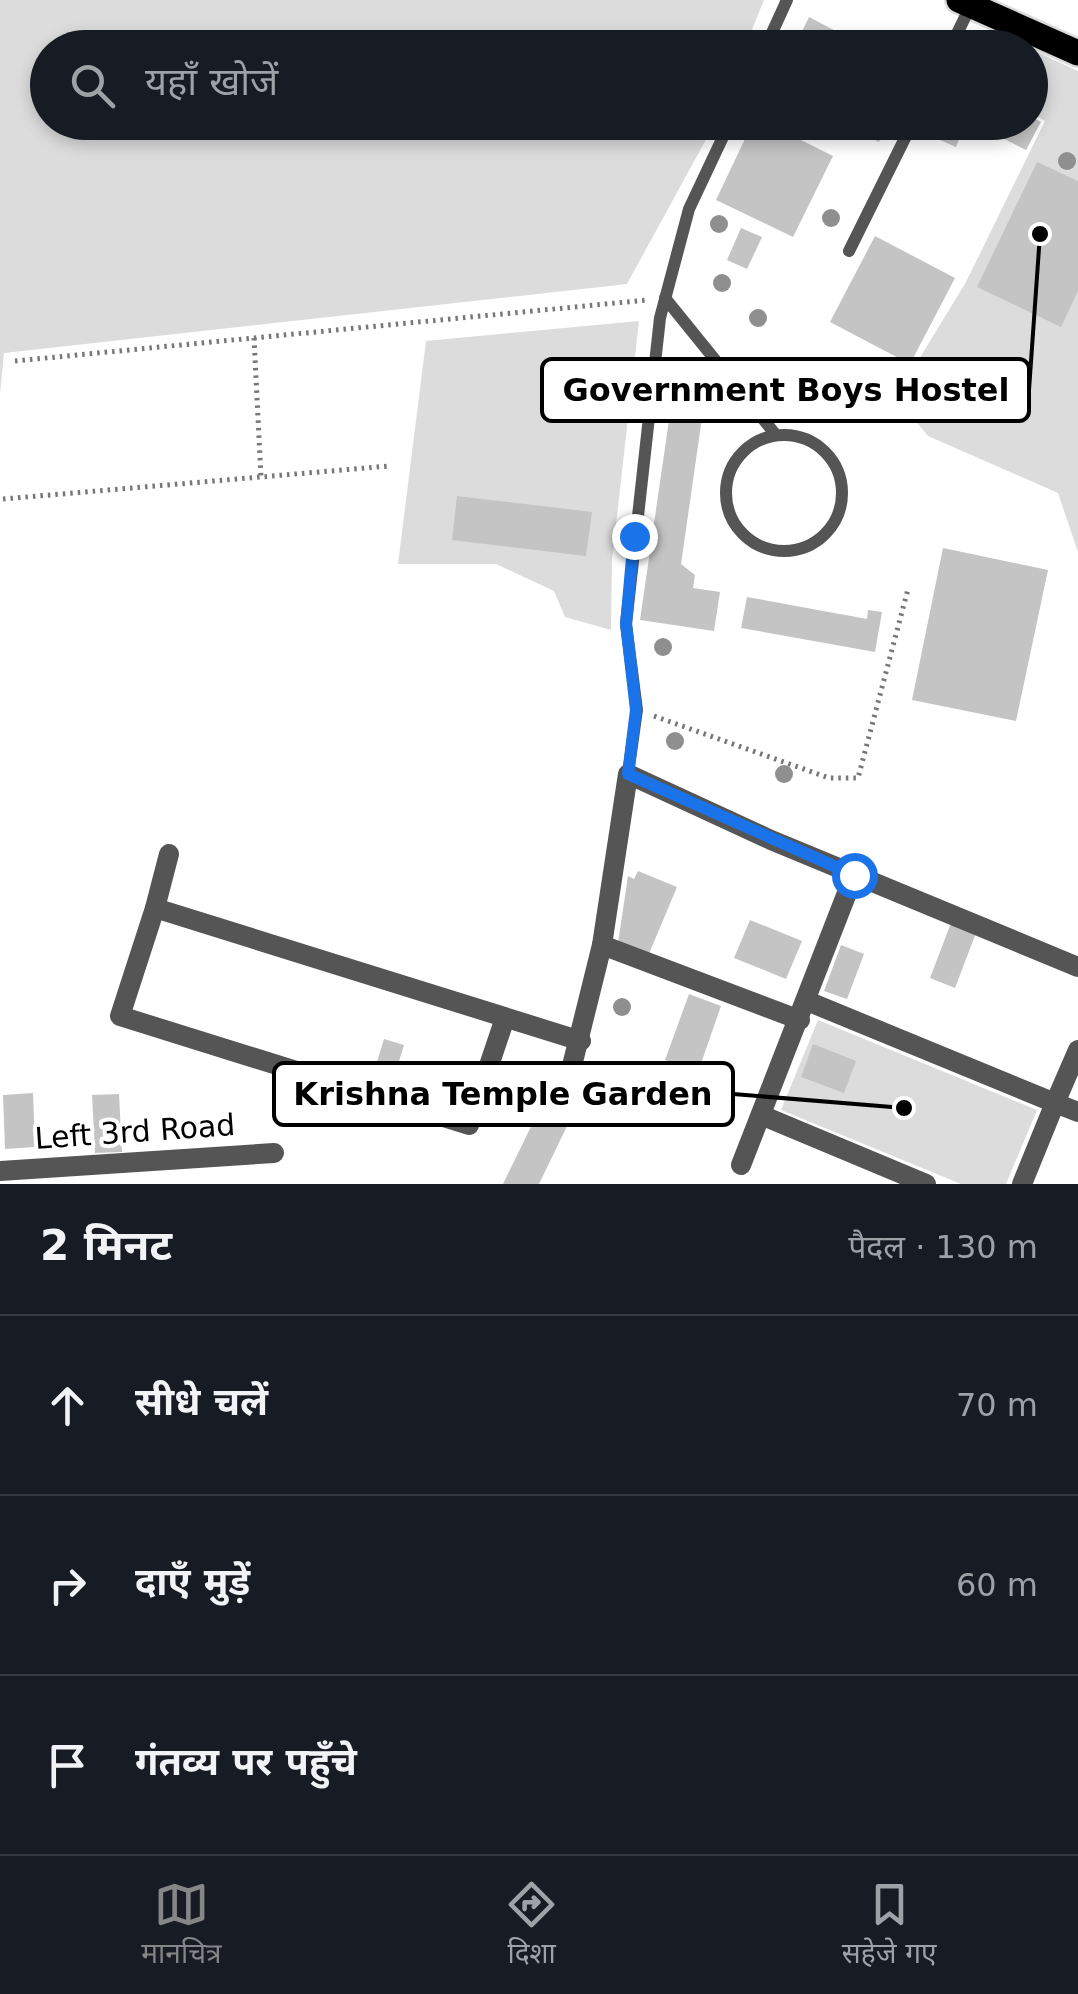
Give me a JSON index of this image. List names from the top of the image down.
{
  "streets": {
    "street": ["Left 3rd Road"]
  },
  "places": ["Government Boys Hostel", "Krishna Temple Garden"],
  "page": {
    "search": "यहाँ खोजें",
    "heading": ["2 मिनट", "पैदल · 130 m"],
    "list": [
      ["सीधे चलें", "70 m"],
      ["दाएँ मुड़ें", "60 m"],
      "गंतव्य पर पहुँचे"
    ],
    "nav": ["मानचित्र", "दिशा", "सहेजे गए"]
  }
}
